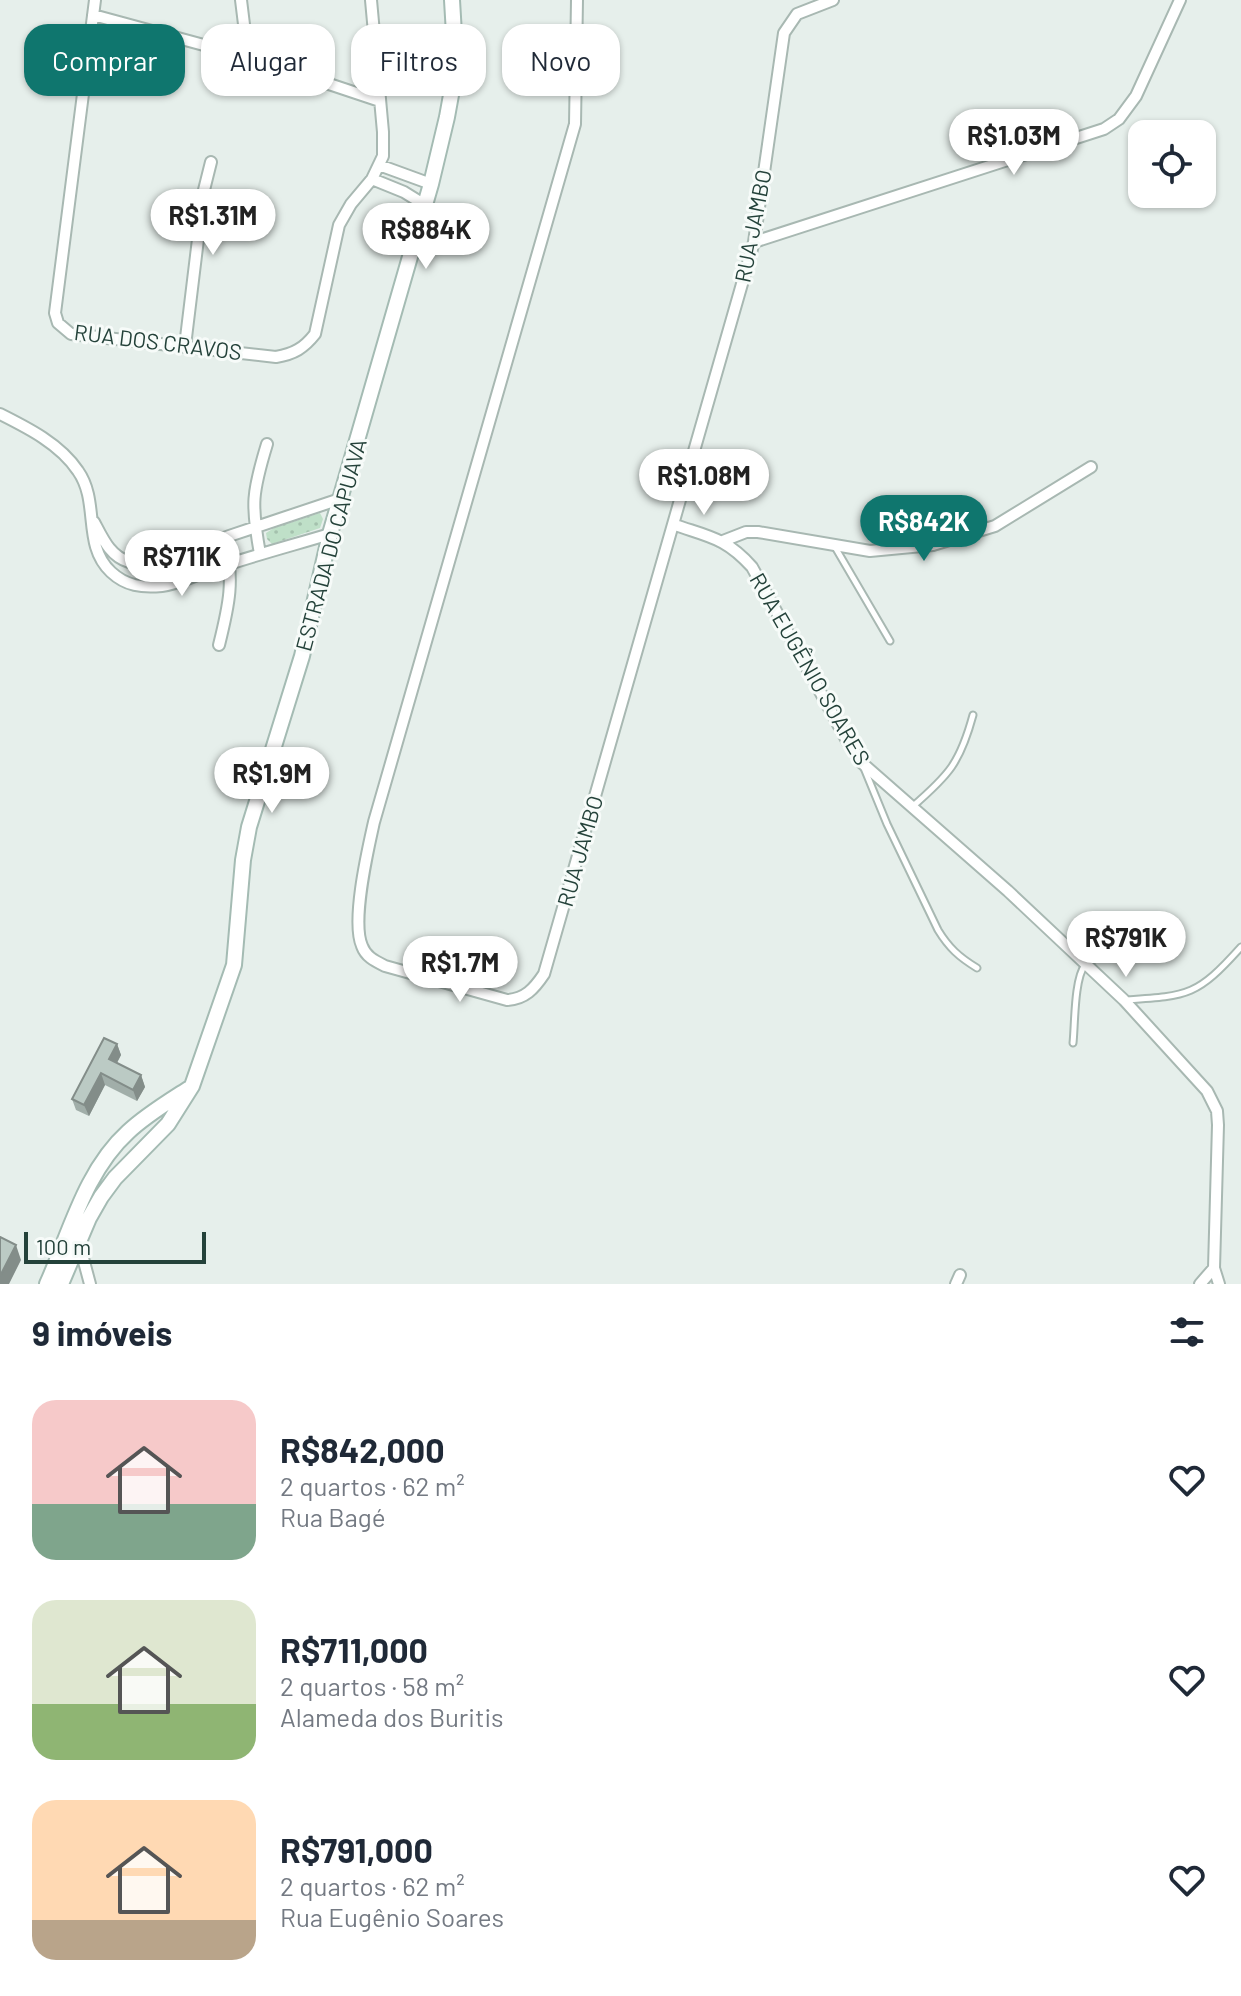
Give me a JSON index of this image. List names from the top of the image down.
{
  "streets": {
    "main road": ["ESTRADA DO CAPUAVA"],
    "street": ["RUA JAMBO", "RUA DOS CRAVOS", "RUA EUGÊNIO SOARES"]
  },
  "scale_bar": "100 m",
  "page": {
    "chip": [
      "Comprar",
      "Alugar",
      "Filtros",
      "Novo"
    ],
    "price": [
      "R$1.03M",
      "R$1.31M",
      "R$884K",
      "R$1.08M",
      "R$842K",
      "R$711K",
      "R$1.9M",
      "R$791K",
      "R$1.7M"
    ],
    "scale": "100 m",
    "heading": "9 imóveis",
    "list": [
      {
        "name": "R$842,000",
        "note": "2 quartos · 62 m² · Rua Bagé"
      },
      {
        "name": "R$711,000",
        "note": "2 quartos · 58 m² · Alameda dos Buritis"
      },
      {
        "name": "R$791,000",
        "note": "2 quartos · 62 m² · Rua Eugênio Soares"
      }
    ]
  }
}
